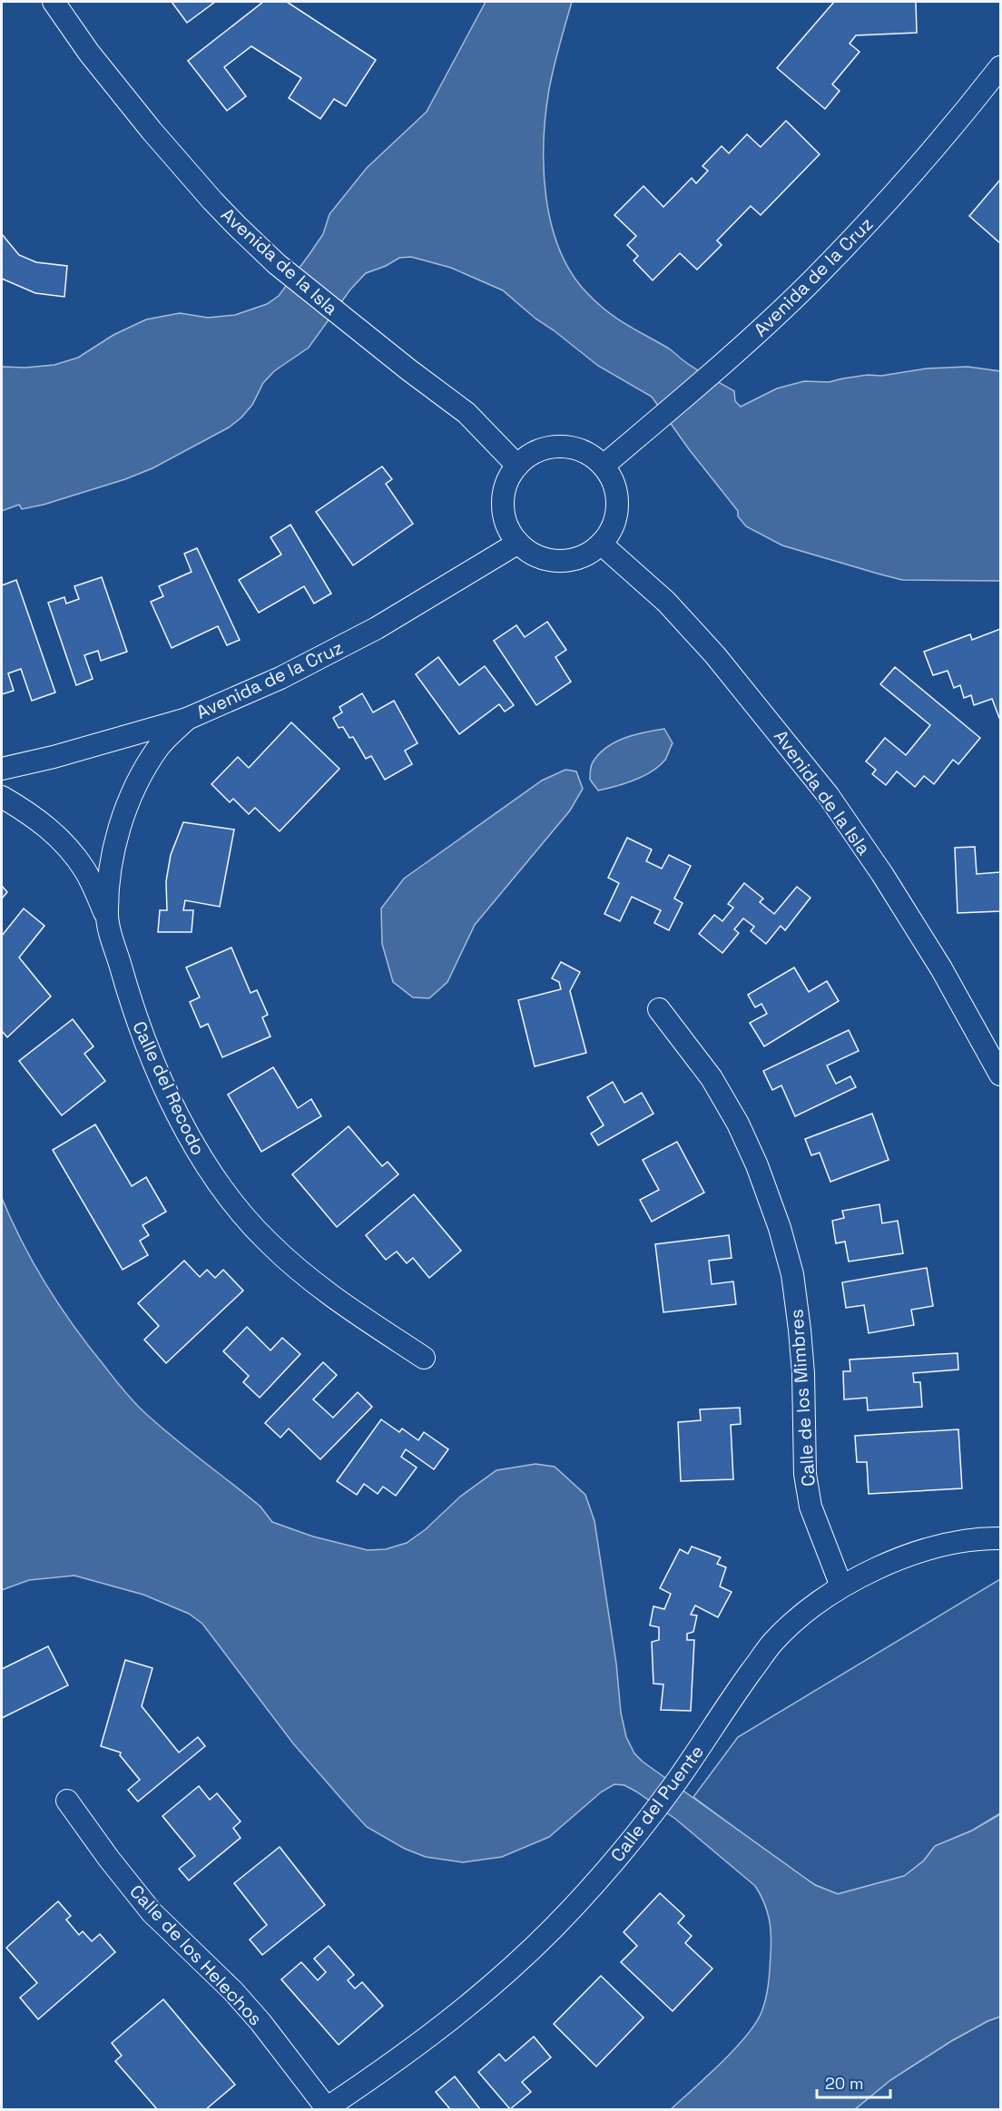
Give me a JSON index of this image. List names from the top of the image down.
{
  "streets": {
    "street": [
      "Avenida de la Isla",
      "Avenida de la Cruz",
      "Calle del Recodo",
      "Calle de los Mimbres",
      "Calle del Puente",
      "Calle de los Helechos"
    ]
  },
  "crossings": [
    ["Avenida de la Isla", "Avenida de la Cruz"],
    ["Avenida de la Cruz", "Calle del Recodo"],
    ["Calle de los Mimbres", "Calle del Puente"],
    ["Calle del Puente", "Calle de los Helechos"]
  ],
  "scale_bar": "20 m"
}
